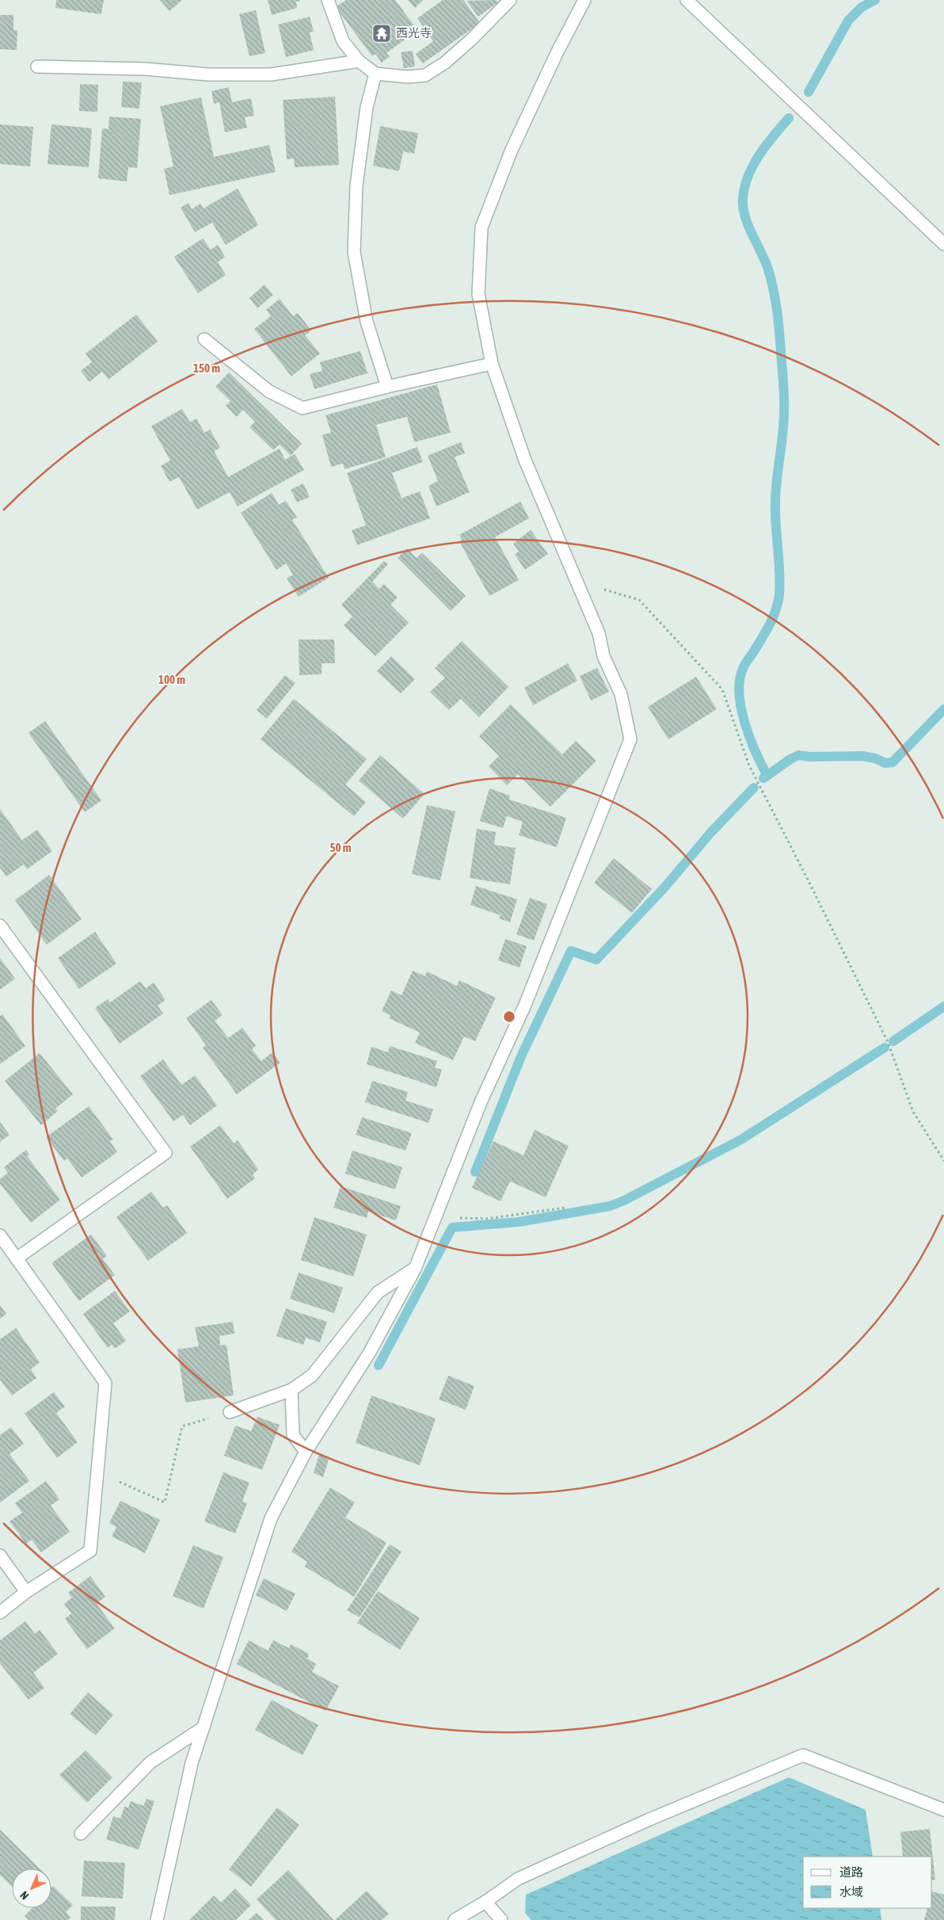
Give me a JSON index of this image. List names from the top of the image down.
{
  "places": {
    "temple": ["西光寺"]
  },
  "legend": ["道路", "水域"],
  "north": "bottom left",
  "rings": ["150 m", "100 m", "50 m"]
}
